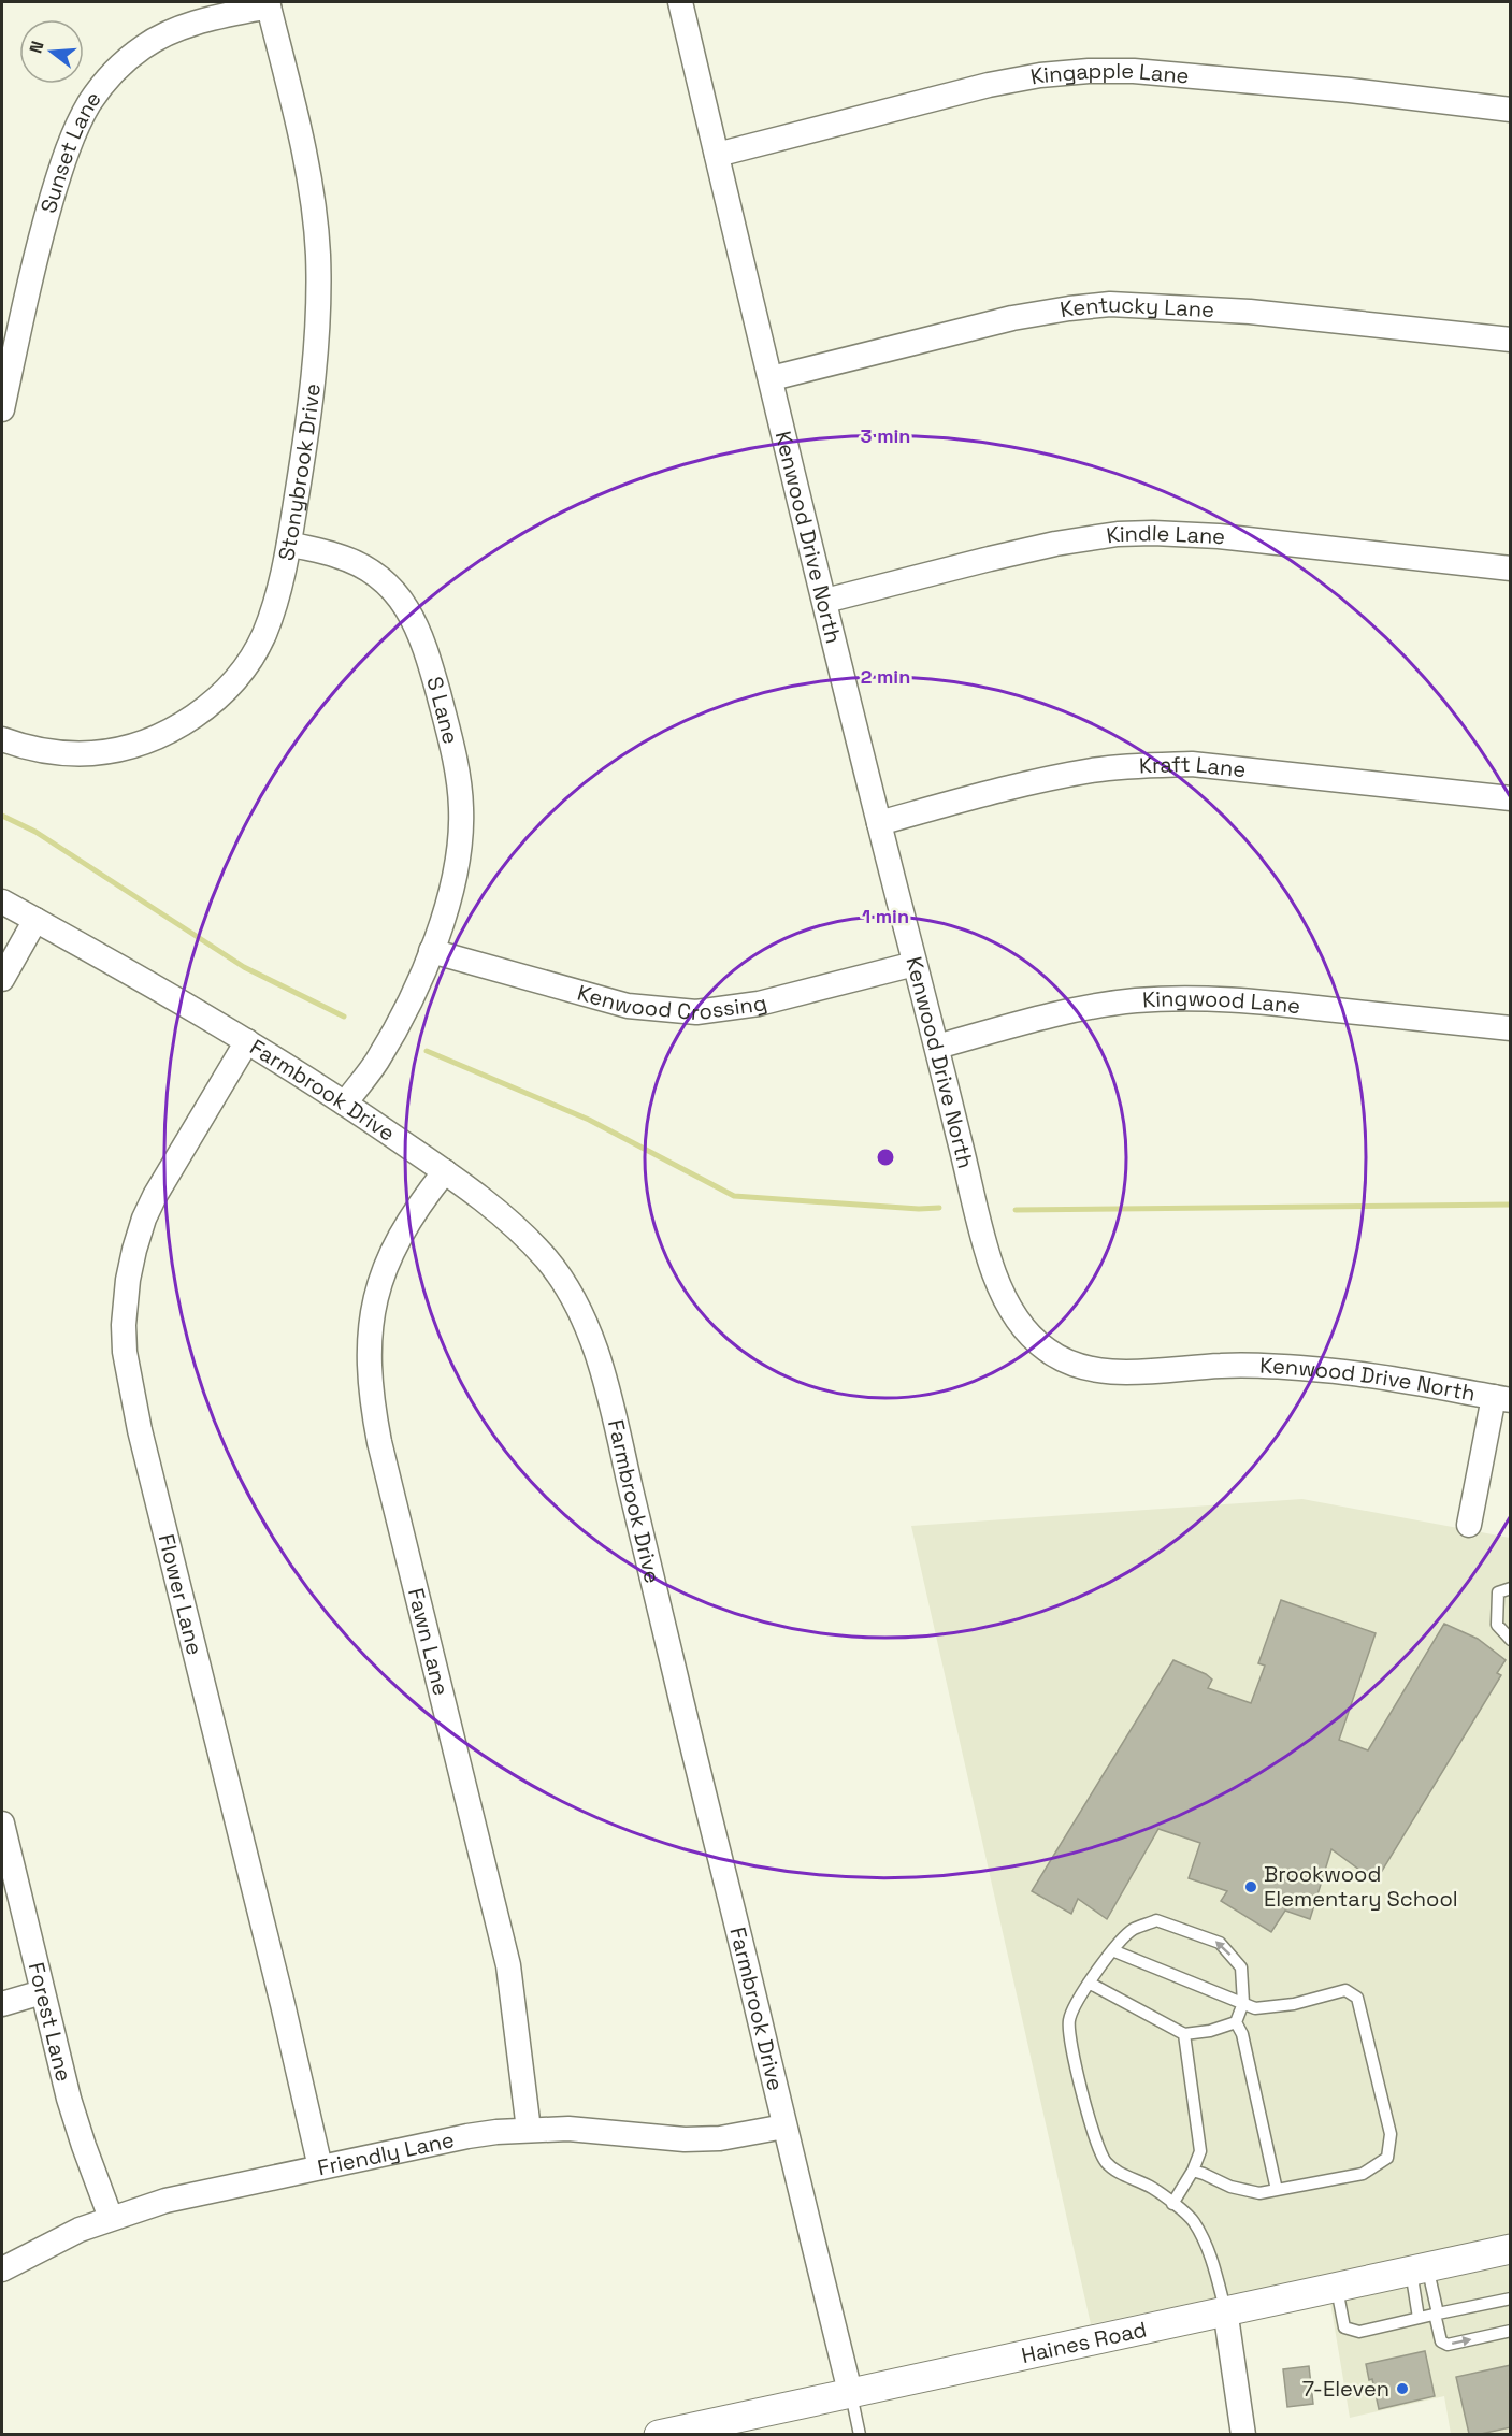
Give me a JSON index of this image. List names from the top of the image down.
{
  "streets": {
    "street": [
      "Kingapple Lane",
      "Sunset Lane",
      "Kentucky Lane",
      "Stonybrook Drive",
      "Kenwood Drive North",
      "Kindle Lane",
      "S Lane",
      "Kraft Lane",
      "Kenwood Crossing",
      "Kingwood Lane",
      "Farmbrook Drive",
      "Flower Lane",
      "Fawn Lane",
      "Forest Lane",
      "Friendly Lane",
      "Haines Road"
    ]
  },
  "crossings": [
    ["Kingapple Lane", "Kenwood Drive North"],
    ["Sunset Lane", "Stonybrook Drive"],
    ["Kentucky Lane", "Kenwood Drive North"],
    ["Stonybrook Drive", "S Lane"],
    ["Kenwood Drive North", "Kindle Lane"],
    ["Kenwood Drive North", "Kraft Lane"],
    ["Kenwood Drive North", "Kenwood Crossing"],
    ["Kenwood Drive North", "Kingwood Lane"],
    ["S Lane", "Kenwood Crossing"],
    ["S Lane", "Farmbrook Drive"],
    ["Farmbrook Drive", "Flower Lane"],
    ["Farmbrook Drive", "Fawn Lane"],
    ["Farmbrook Drive", "Friendly Lane"],
    ["Farmbrook Drive", "Haines Road"],
    ["Flower Lane", "Friendly Lane"],
    ["Fawn Lane", "Friendly Lane"],
    ["Forest Lane", "Friendly Lane"]
  ],
  "places": ["Brookwood Elementary School", "7-Eleven"],
  "north": "left",
  "rings": ["3 min", "2 min", "1 min"]
}
